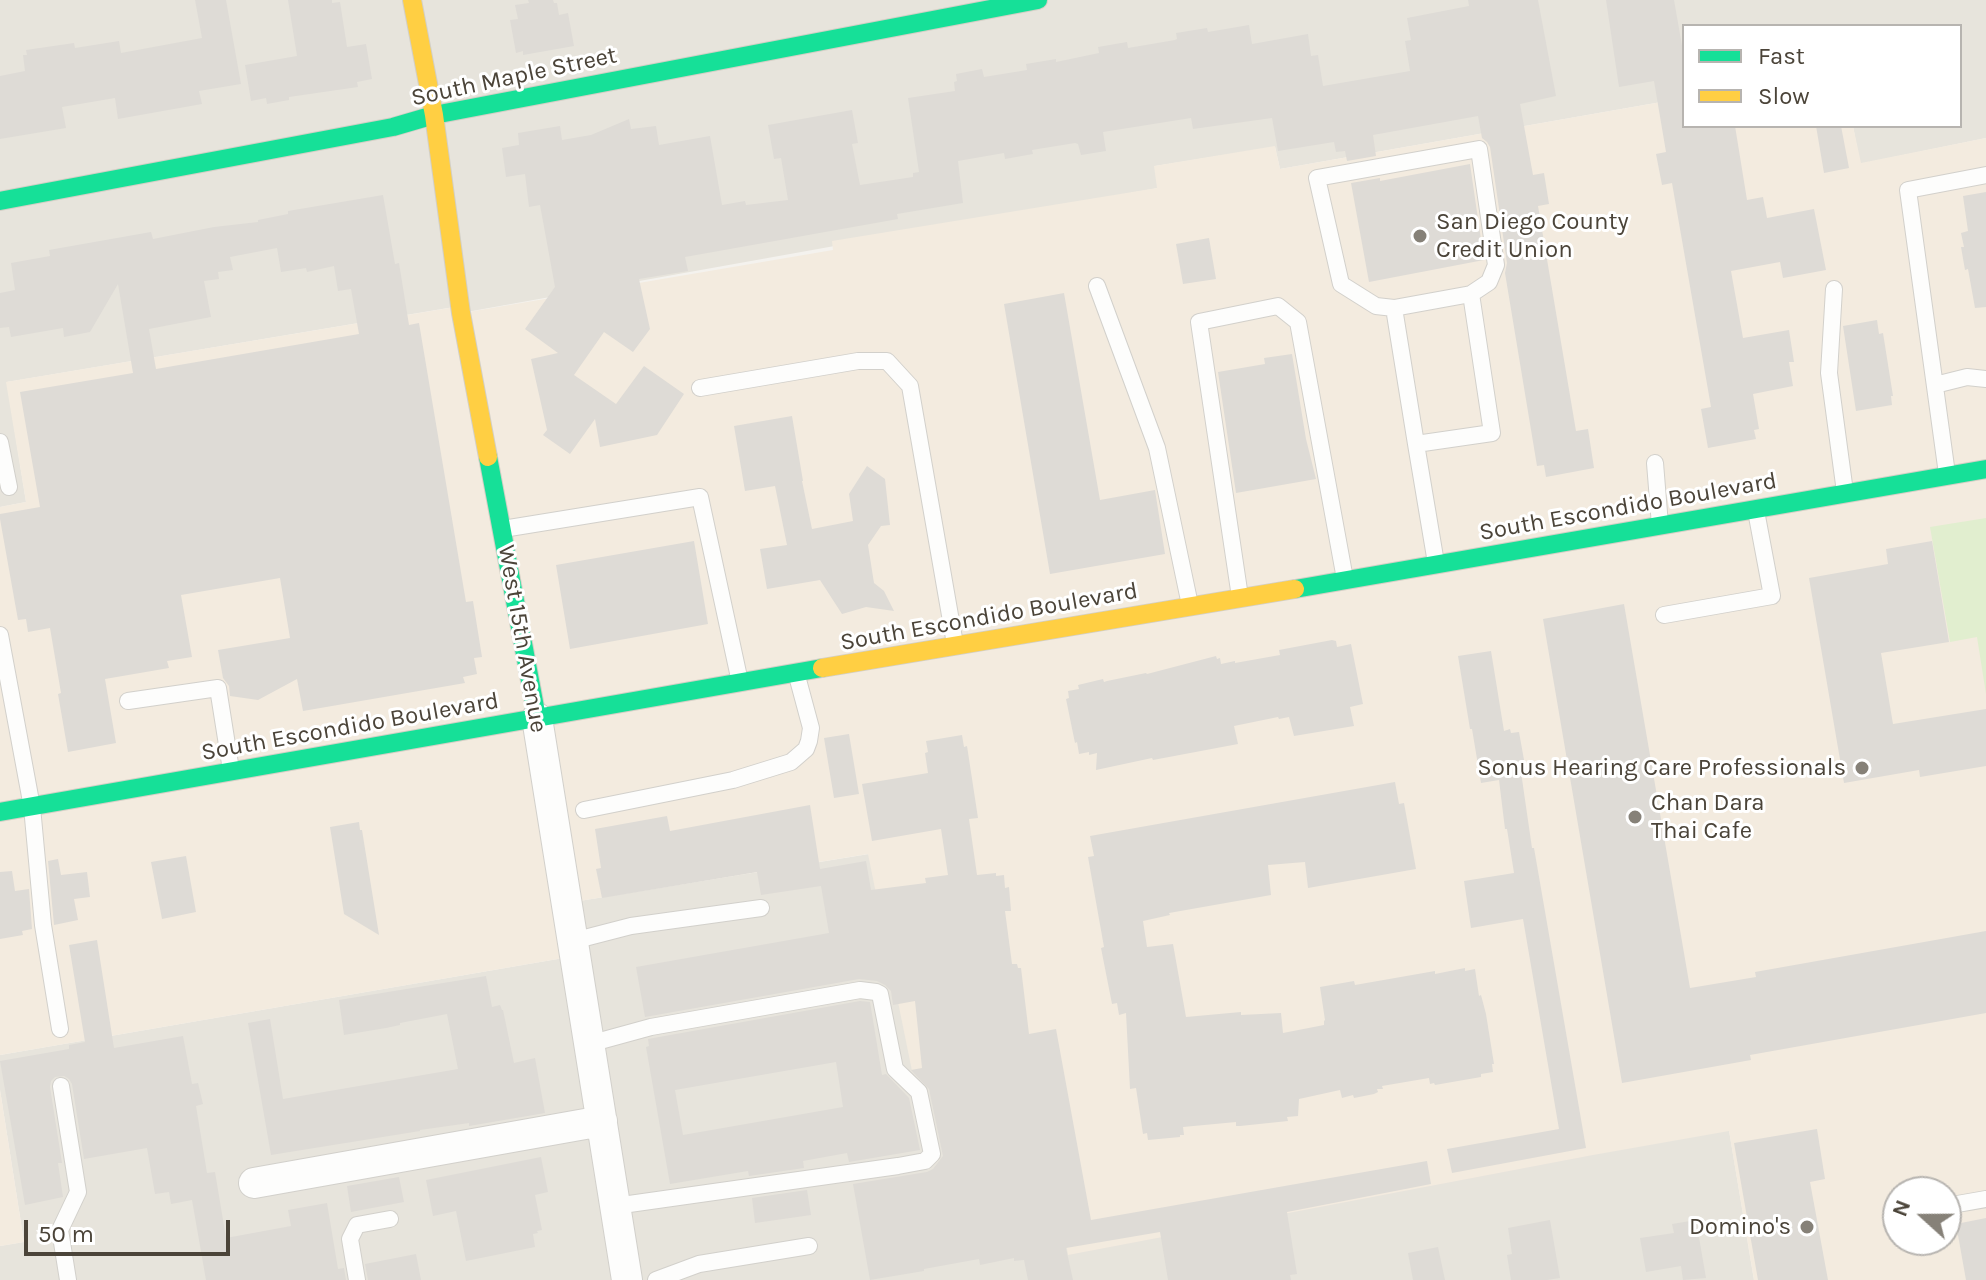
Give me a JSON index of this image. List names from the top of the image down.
{
  "streets": {
    "main road": ["South Maple Street", "South Escondido Boulevard", "West 15th Avenue"]
  },
  "crossings": [
    ["South Maple Street", "West 15th Avenue"],
    ["South Escondido Boulevard", "West 15th Avenue"]
  ],
  "places": [
    "San Diego County Credit Union",
    "Sonus Hearing Care Professionals",
    "Chan Dara Thai Cafe",
    "Domino's"
  ],
  "legend": ["Fast", "Slow"],
  "scale_bar": "50 m",
  "north": "left"
}
